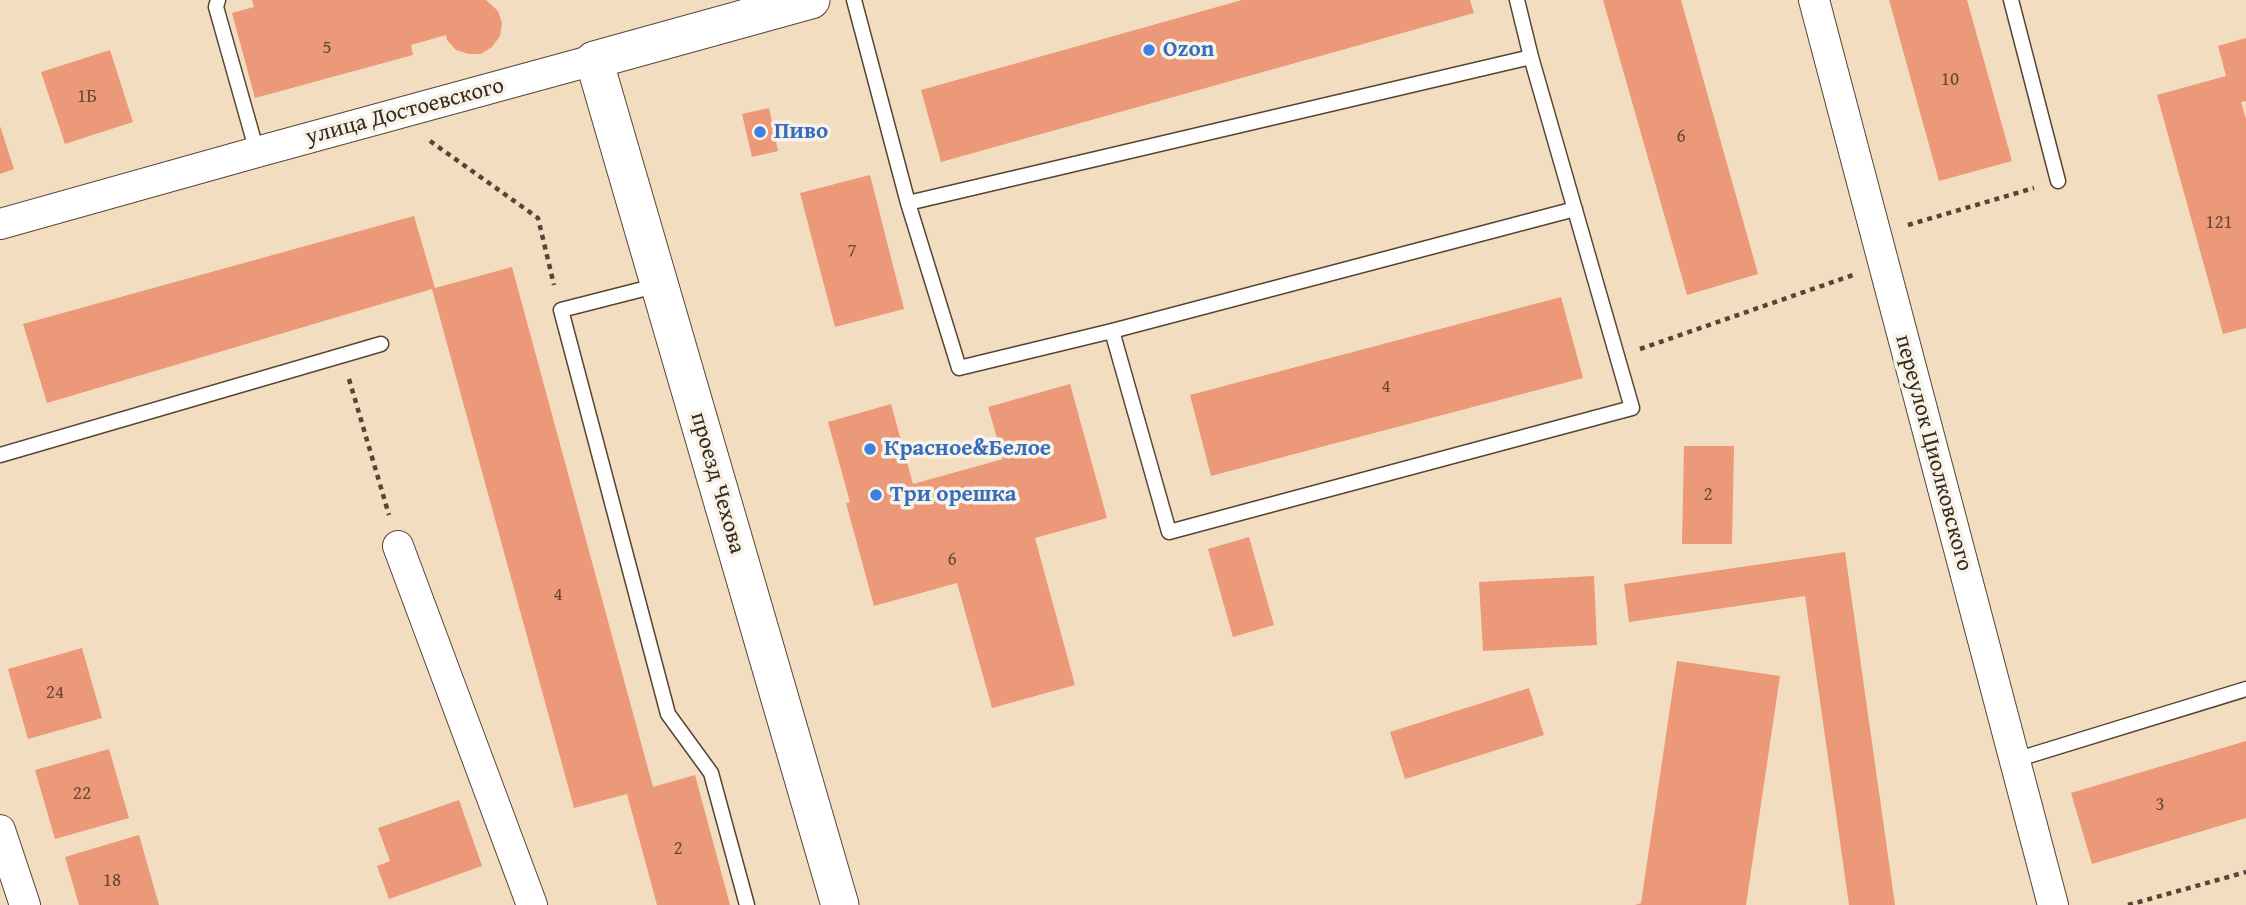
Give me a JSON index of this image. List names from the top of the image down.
{
  "streets": {
    "street": ["улица Достоевского", "переулок Циолковского", "проезд Чехова"]
  },
  "crossings": [
    ["улица Достоевского", "проезд Чехова"]
  ],
  "places": [
    "Ozon",
    "Пиво",
    "Красное&Белое",
    "Три орешка"
  ],
  "house_numbers": [
    "5",
    "10",
    "1Б",
    "6",
    "121",
    "7",
    "4",
    "2",
    "6",
    "4",
    "24",
    "22",
    "3",
    "2",
    "18"
  ]
}
